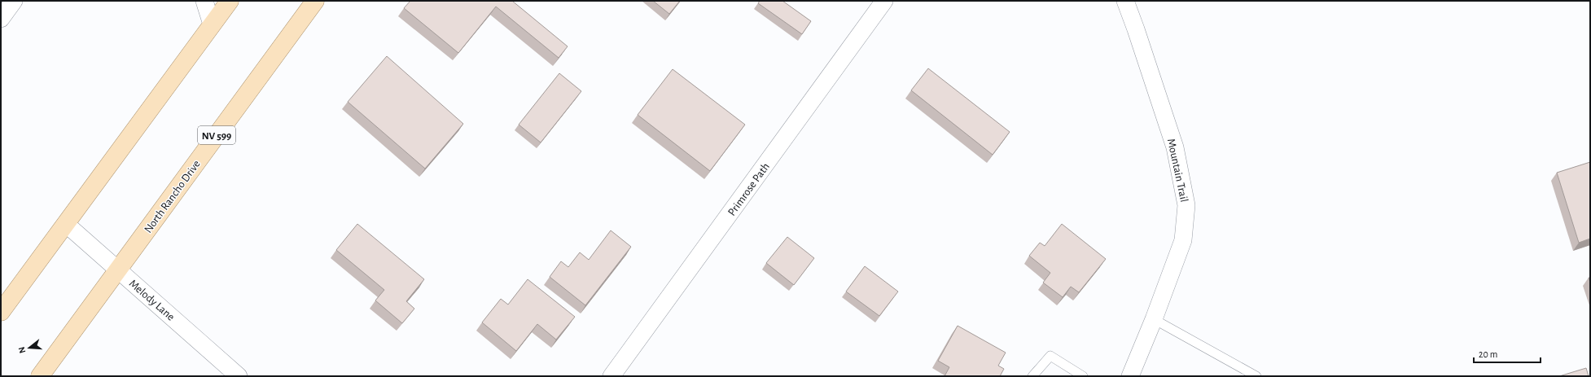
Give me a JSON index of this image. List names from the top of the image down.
{
  "streets": {
    "main road": ["NV 599", "North Rancho Drive"],
    "street": ["Mountain Trail", "Primrose Path", "Melody Lane"]
  },
  "crossings": [
    ["North Rancho Drive", "Melody Lane"]
  ],
  "scale_bar": "20 m",
  "north": "left"
}
